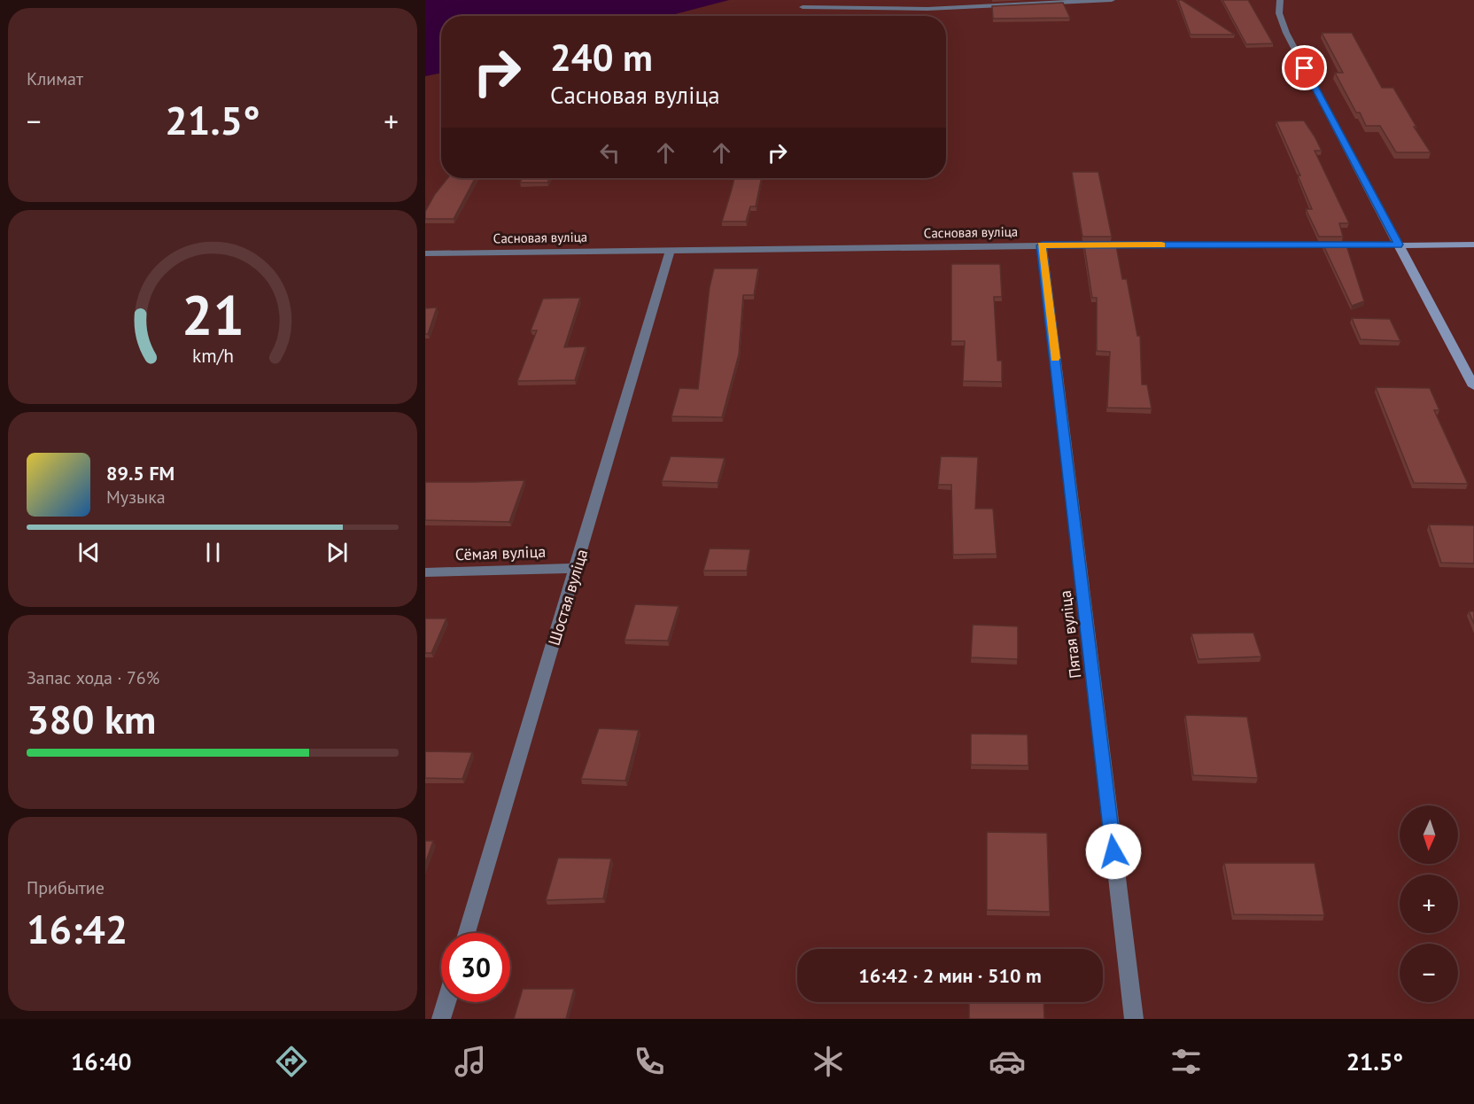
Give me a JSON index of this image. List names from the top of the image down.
{
  "streets": {
    "street": [
      "Сасновая вуліца",
      "Сёмая вуліца",
      "Шостая вуліца",
      "Пятая вуліца"
    ]
  },
  "crossings": [
    ["Сасновая вуліца", "Шостая вуліца"],
    ["Сасновая вуліца", "Пятая вуліца"],
    ["Сёмая вуліца", "Шостая вуліца"]
  ],
  "north": "bottom",
  "page": {
    "tile": [
      "Климат",
      ["Запас хода · 76%", "380 km"],
      ["Прибытие", "16:42"]
    ],
    "turn": ["240 m", "Сасновая вуліца"],
    "heat": ["−", "21.5°", "+"],
    "song": ["89.5 FM", "Музыка"],
    "map_buttons": ["+", "−"],
    "limit": "30",
    "trip": "16:42 · 2 мин · 510 m",
    "tabs": ["16:40", "21.5°"],
    "gauge": ["21", "km/h"]
  }
}
